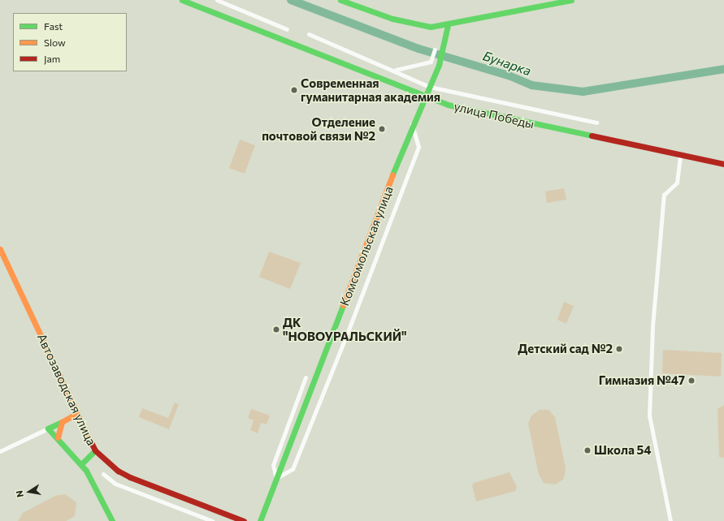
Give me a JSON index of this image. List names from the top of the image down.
{
  "streets": {
    "street": ["улица Победы", "Комсомольская улица", "Автозаводская улица"]
  },
  "crossings": [
    ["улица Победы", "Комсомольская улица"]
  ],
  "water": ["Бунарка"],
  "places": [
    "Современная гуманитарная академия",
    "Отделение почтовой связи №2",
    "ДК \"НОВОУРАЛЬСКИЙ\"",
    "Детский сад №2",
    "Гимназия №47",
    "Школа 54"
  ],
  "legend": ["Fast", "Slow", "Jam"],
  "north": "left"
}
